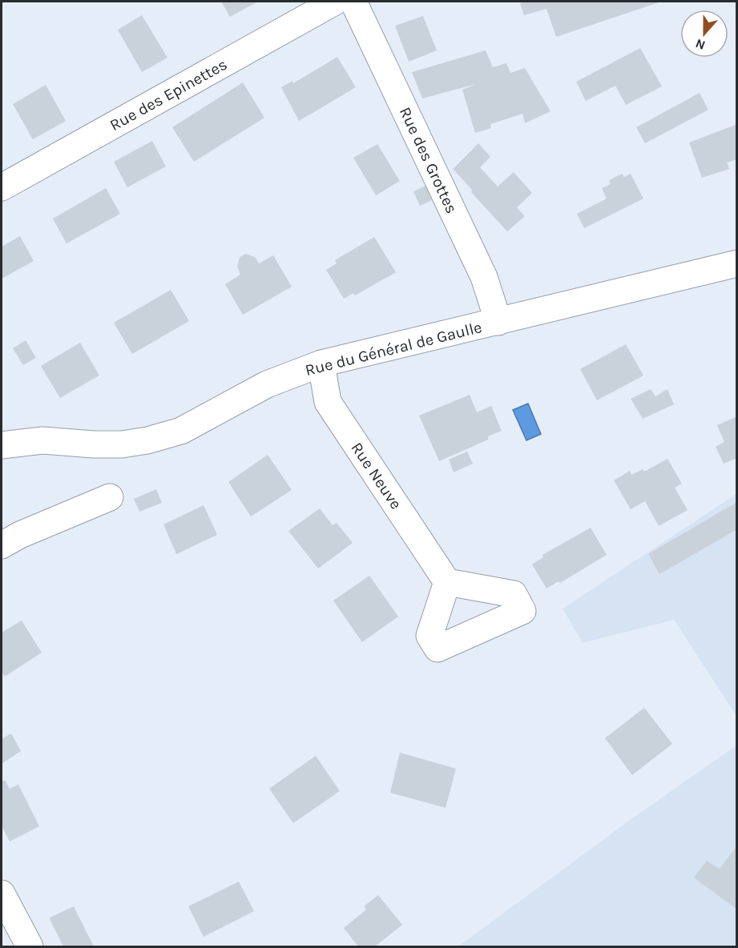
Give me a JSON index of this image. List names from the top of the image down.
{
  "streets": {
    "street": [
      "Rue des Epinettes",
      "Rue des Grottes",
      "Rue du Général de Gaulle",
      "Rue Neuve"
    ]
  },
  "crossings": [
    ["Rue des Grottes", "Rue du Général de Gaulle"],
    ["Rue du Général de Gaulle", "Rue Neuve"]
  ],
  "north": "bottom"
}
